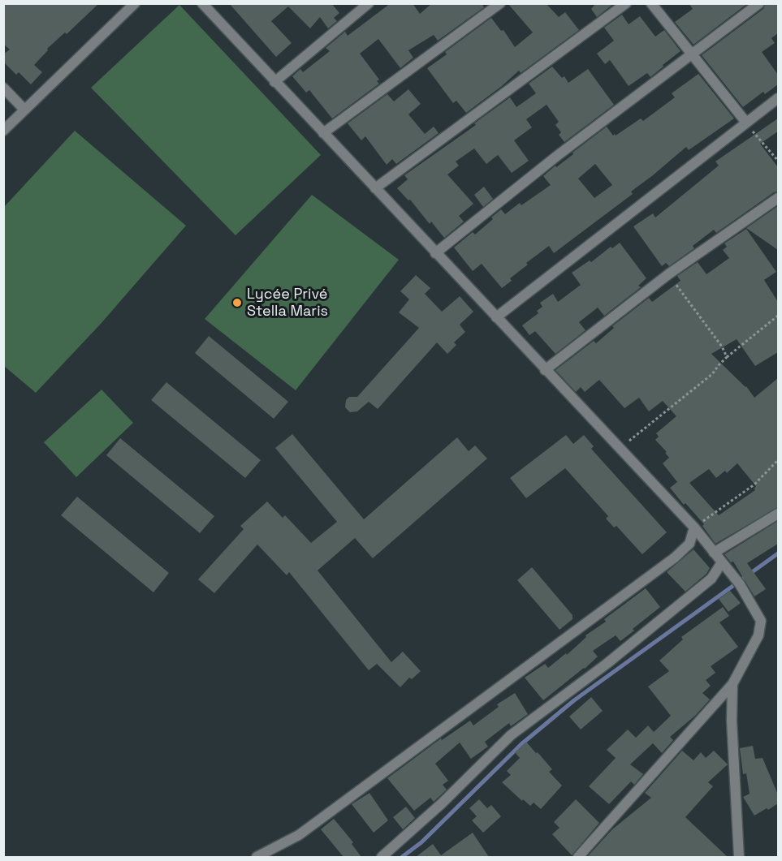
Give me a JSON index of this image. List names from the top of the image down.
{
  "places": ["Lycée Privé Stella Maris"]
}
